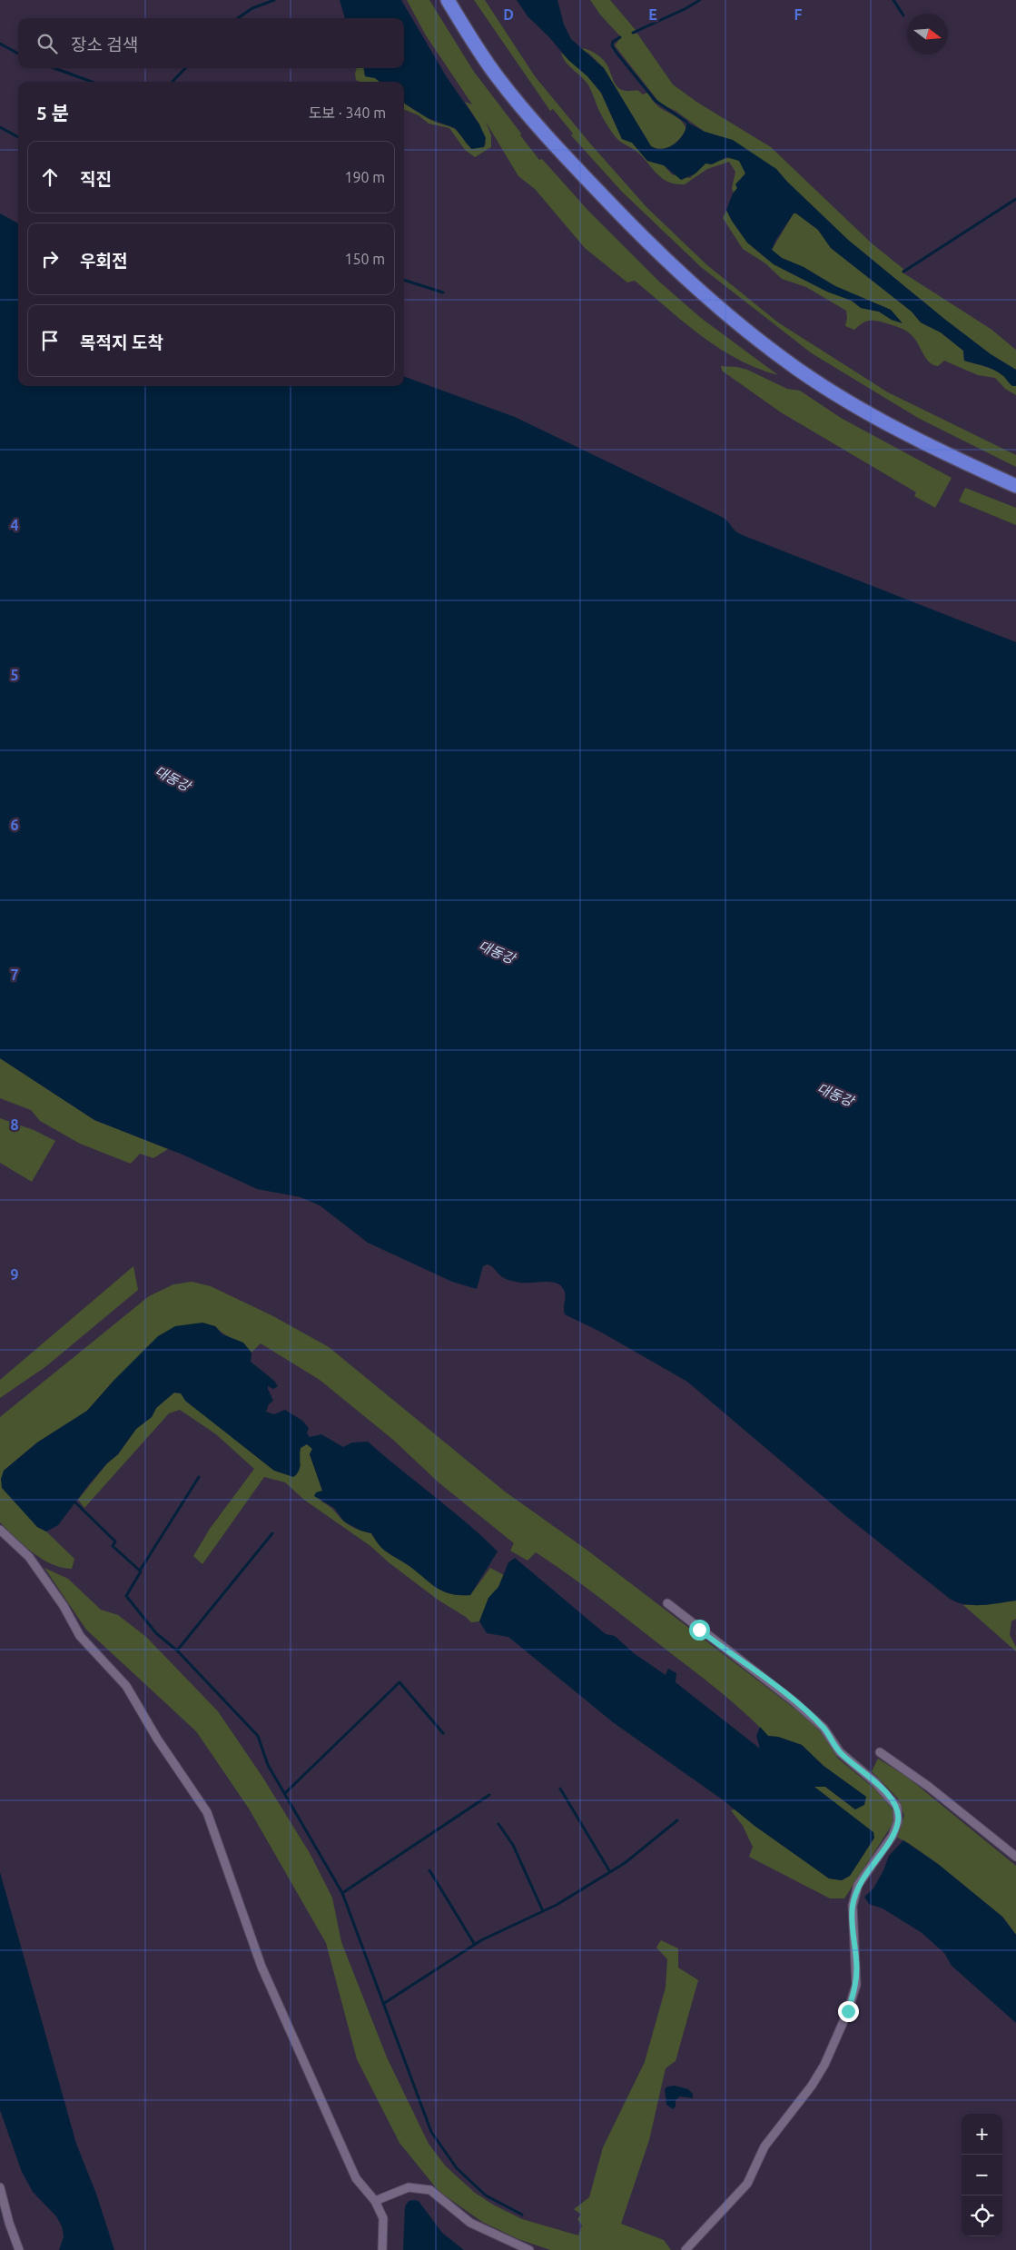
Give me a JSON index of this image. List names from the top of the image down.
{
  "water": ["대동강"],
  "north": "right",
  "page": {
    "search": "장소 검색",
    "heading": ["5 분", "도보 · 340 m"],
    "list": [
      ["직진", "190 m"],
      ["우회전", "150 m"],
      "목적지 도착"
    ],
    "map_buttons": ["+", "−"]
  },
  "grid": {
    "columns": ["D", "E", "F"],
    "rows": [
      "4",
      "5",
      "6",
      "7",
      "8",
      "9"
    ]
  }
}
